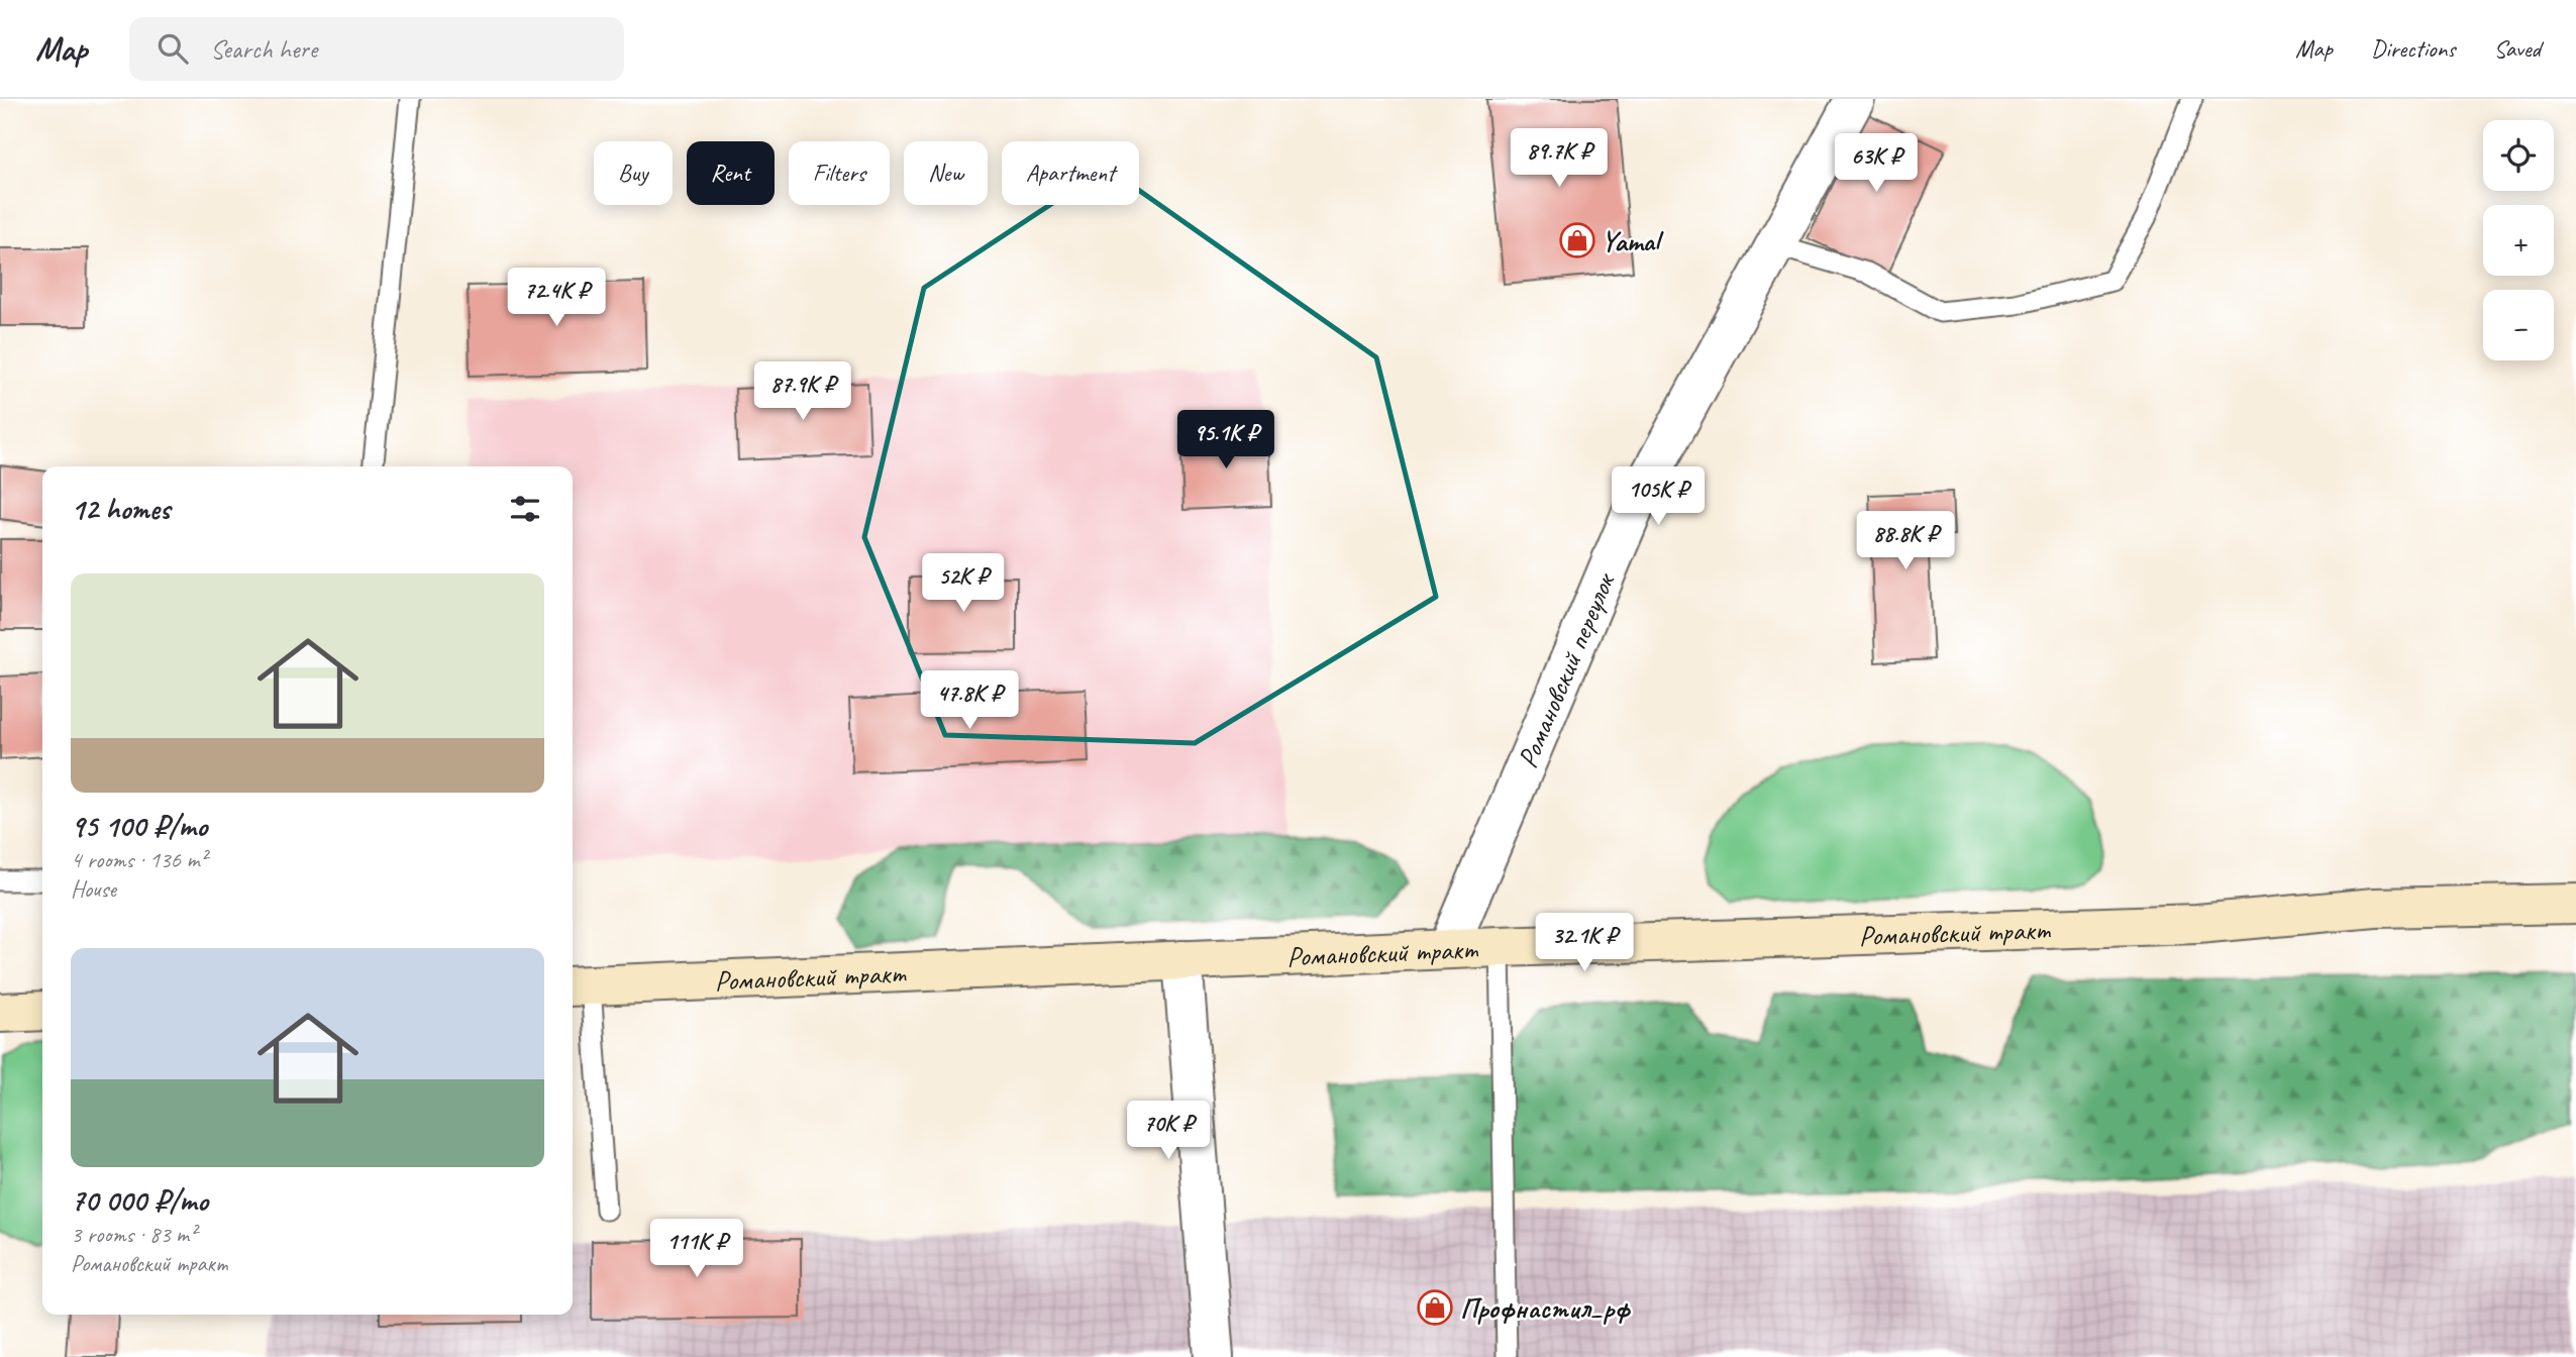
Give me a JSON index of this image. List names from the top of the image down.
{
  "streets": {
    "main road": ["Романовский тракт"],
    "street": ["Романовский переулок"]
  },
  "crossings": [
    ["Романовский переулок", "Романовский тракт"]
  ],
  "places": {
    "shop": ["Yamal", "Профнастил_рф"]
  },
  "page": {
    "header": "Map",
    "search": "Search here",
    "nav": ["Map", "Directions", "Saved"],
    "map_buttons": ["+", "−"],
    "price": [
      "89.7K ₽",
      "63K ₽",
      "72.4K ₽",
      "87.9K ₽",
      "95.1K ₽",
      "105K ₽",
      "88.8K ₽",
      "52K ₽",
      "47.8K ₽",
      "32.1K ₽",
      "70K ₽",
      "111K ₽"
    ],
    "chip": [
      "Buy",
      "Rent",
      "Filters",
      "New",
      "Apartment"
    ],
    "heading": "12 homes",
    "list": [
      {
        "name": "95 100 ₽/mo",
        "note": "4 rooms · 136 m² · House"
      },
      {
        "name": "70 000 ₽/mo",
        "note": "3 rooms · 83 m² · Романовский тракт"
      }
    ]
  }
}
